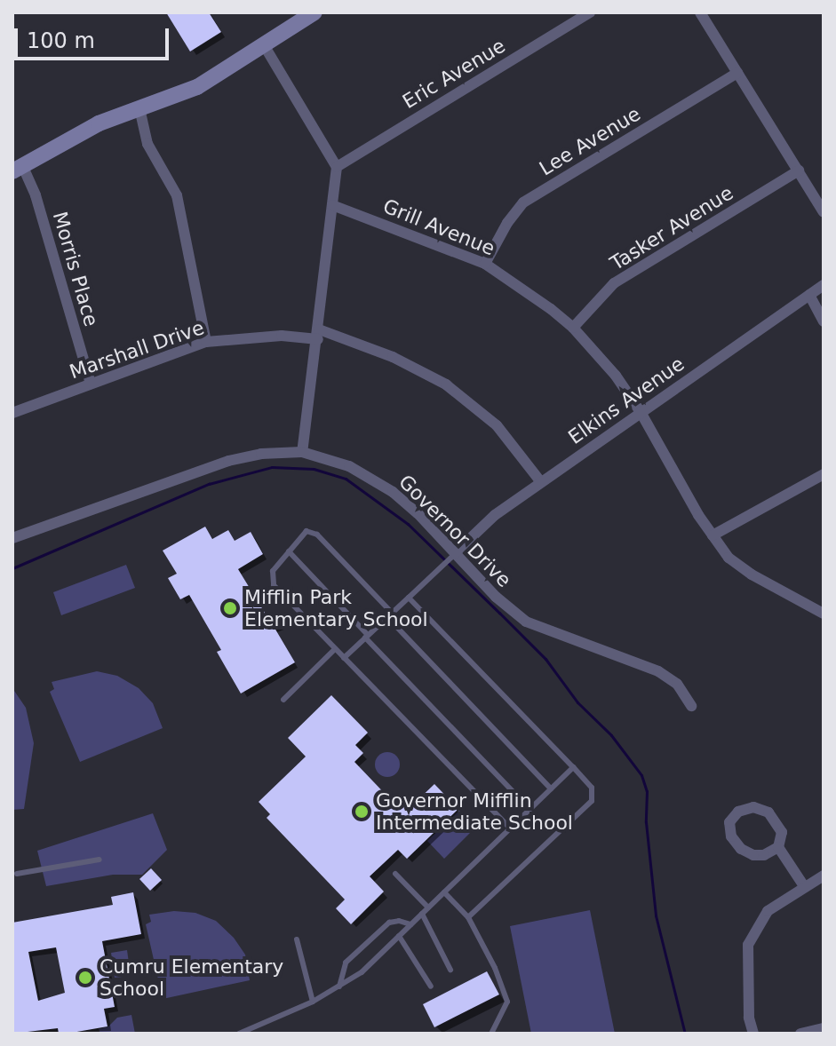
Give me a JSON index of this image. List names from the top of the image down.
{
  "streets": {
    "street": [
      "Eric Avenue",
      "Lee Avenue",
      "Grill Avenue",
      "Tasker Avenue",
      "Morris Place",
      "Marshall Drive",
      "Elkins Avenue",
      "Governor Drive"
    ]
  },
  "crossings": [
    ["Lee Avenue", "Grill Avenue"],
    ["Grill Avenue", "Tasker Avenue"],
    ["Grill Avenue", "Elkins Avenue"],
    ["Morris Place", "Marshall Drive"],
    ["Marshall Drive", "Elkins Avenue"],
    ["Elkins Avenue", "Governor Drive"]
  ],
  "places": ["Mifflin Park Elementary School", "Governor Mifflin Intermediate School", "Cumru Elementary School"],
  "scale_bar": "100 m"
}
